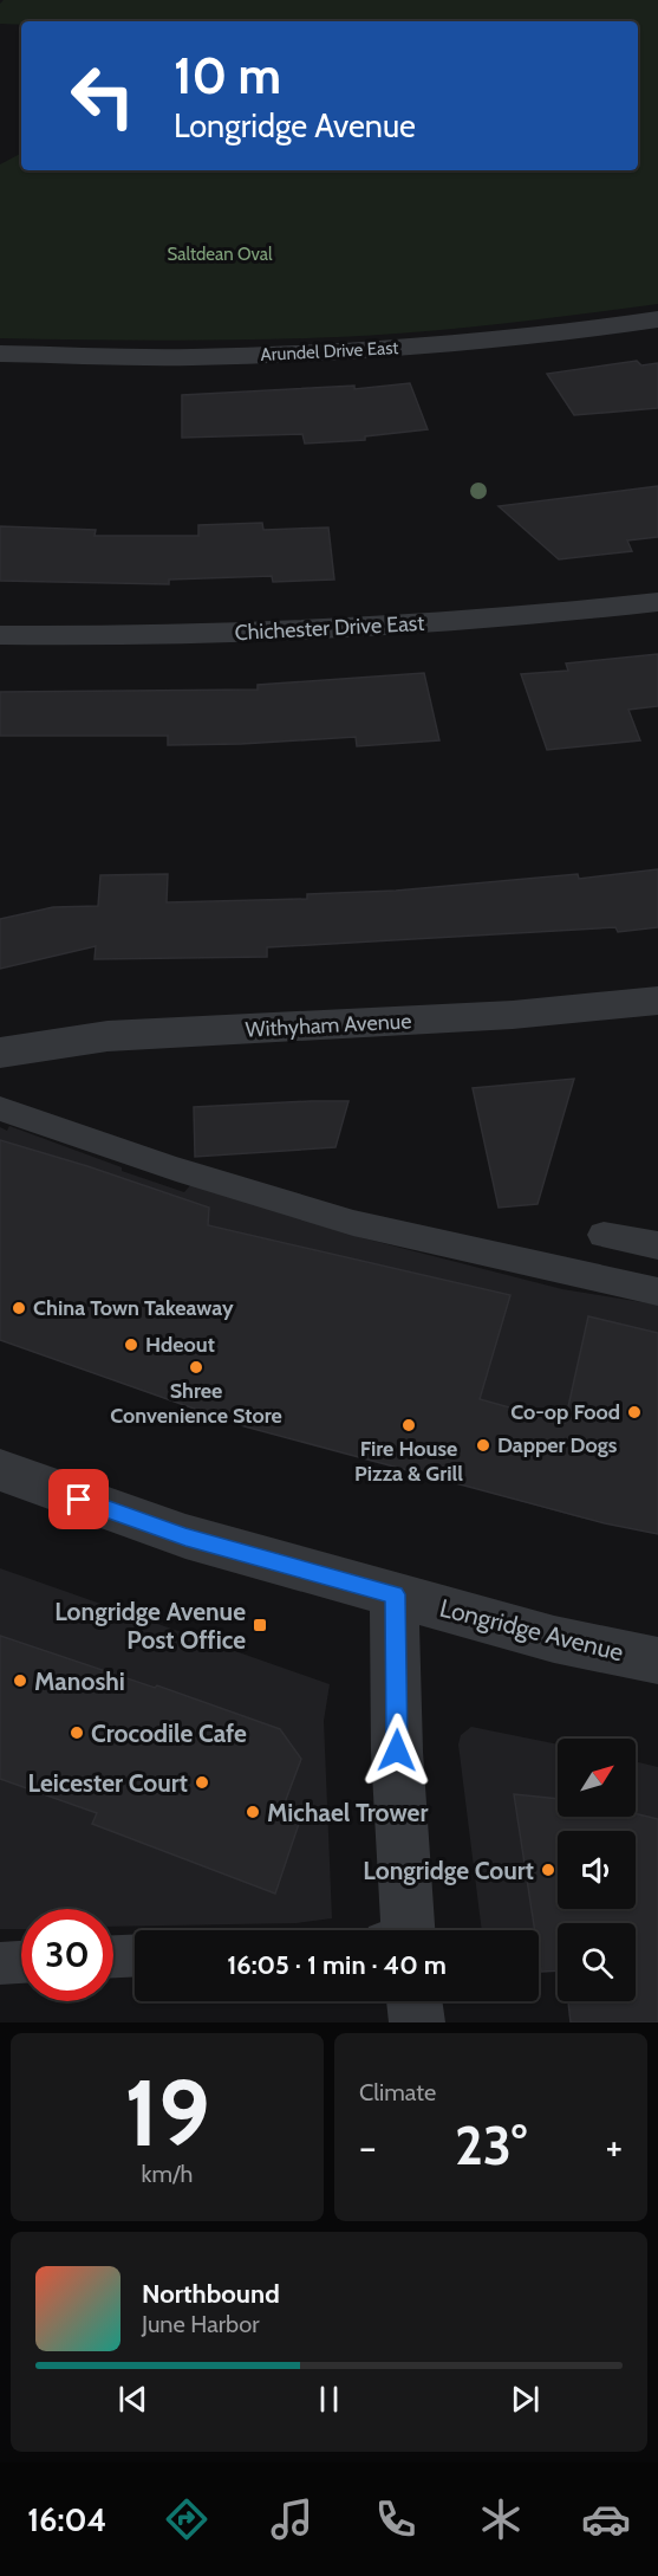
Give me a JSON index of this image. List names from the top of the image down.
{
  "streets": {
    "street": [
      "Arundel Drive East",
      "Chichester Drive East",
      "Withyham Avenue",
      "Longridge Avenue"
    ]
  },
  "parks": ["Saltdean Oval"],
  "places": {
    "other": [
      "China Town Takeaway",
      "Hdeout",
      "Shree Convenience Store",
      "Co-op Food",
      "Fire House Pizza & Grill",
      "Dapper Dogs",
      "Manoshi",
      "Crocodile Cafe",
      "Leicester Court",
      "Michael Trower",
      "Longridge Court"
    ],
    "transit": ["Longridge Avenue Post Office"]
  },
  "north": "top right",
  "page": {
    "turn": ["10 m", "Longridge Avenue"],
    "limit": "30",
    "trip": "16:05 · 1 min · 40 m",
    "tile": [
      ["19", "km/h"],
      "Climate"
    ],
    "heat": ["−", "23°", "+"],
    "song": ["Northbound", "June Harbor"],
    "tabs": "16:04"
  }
}
